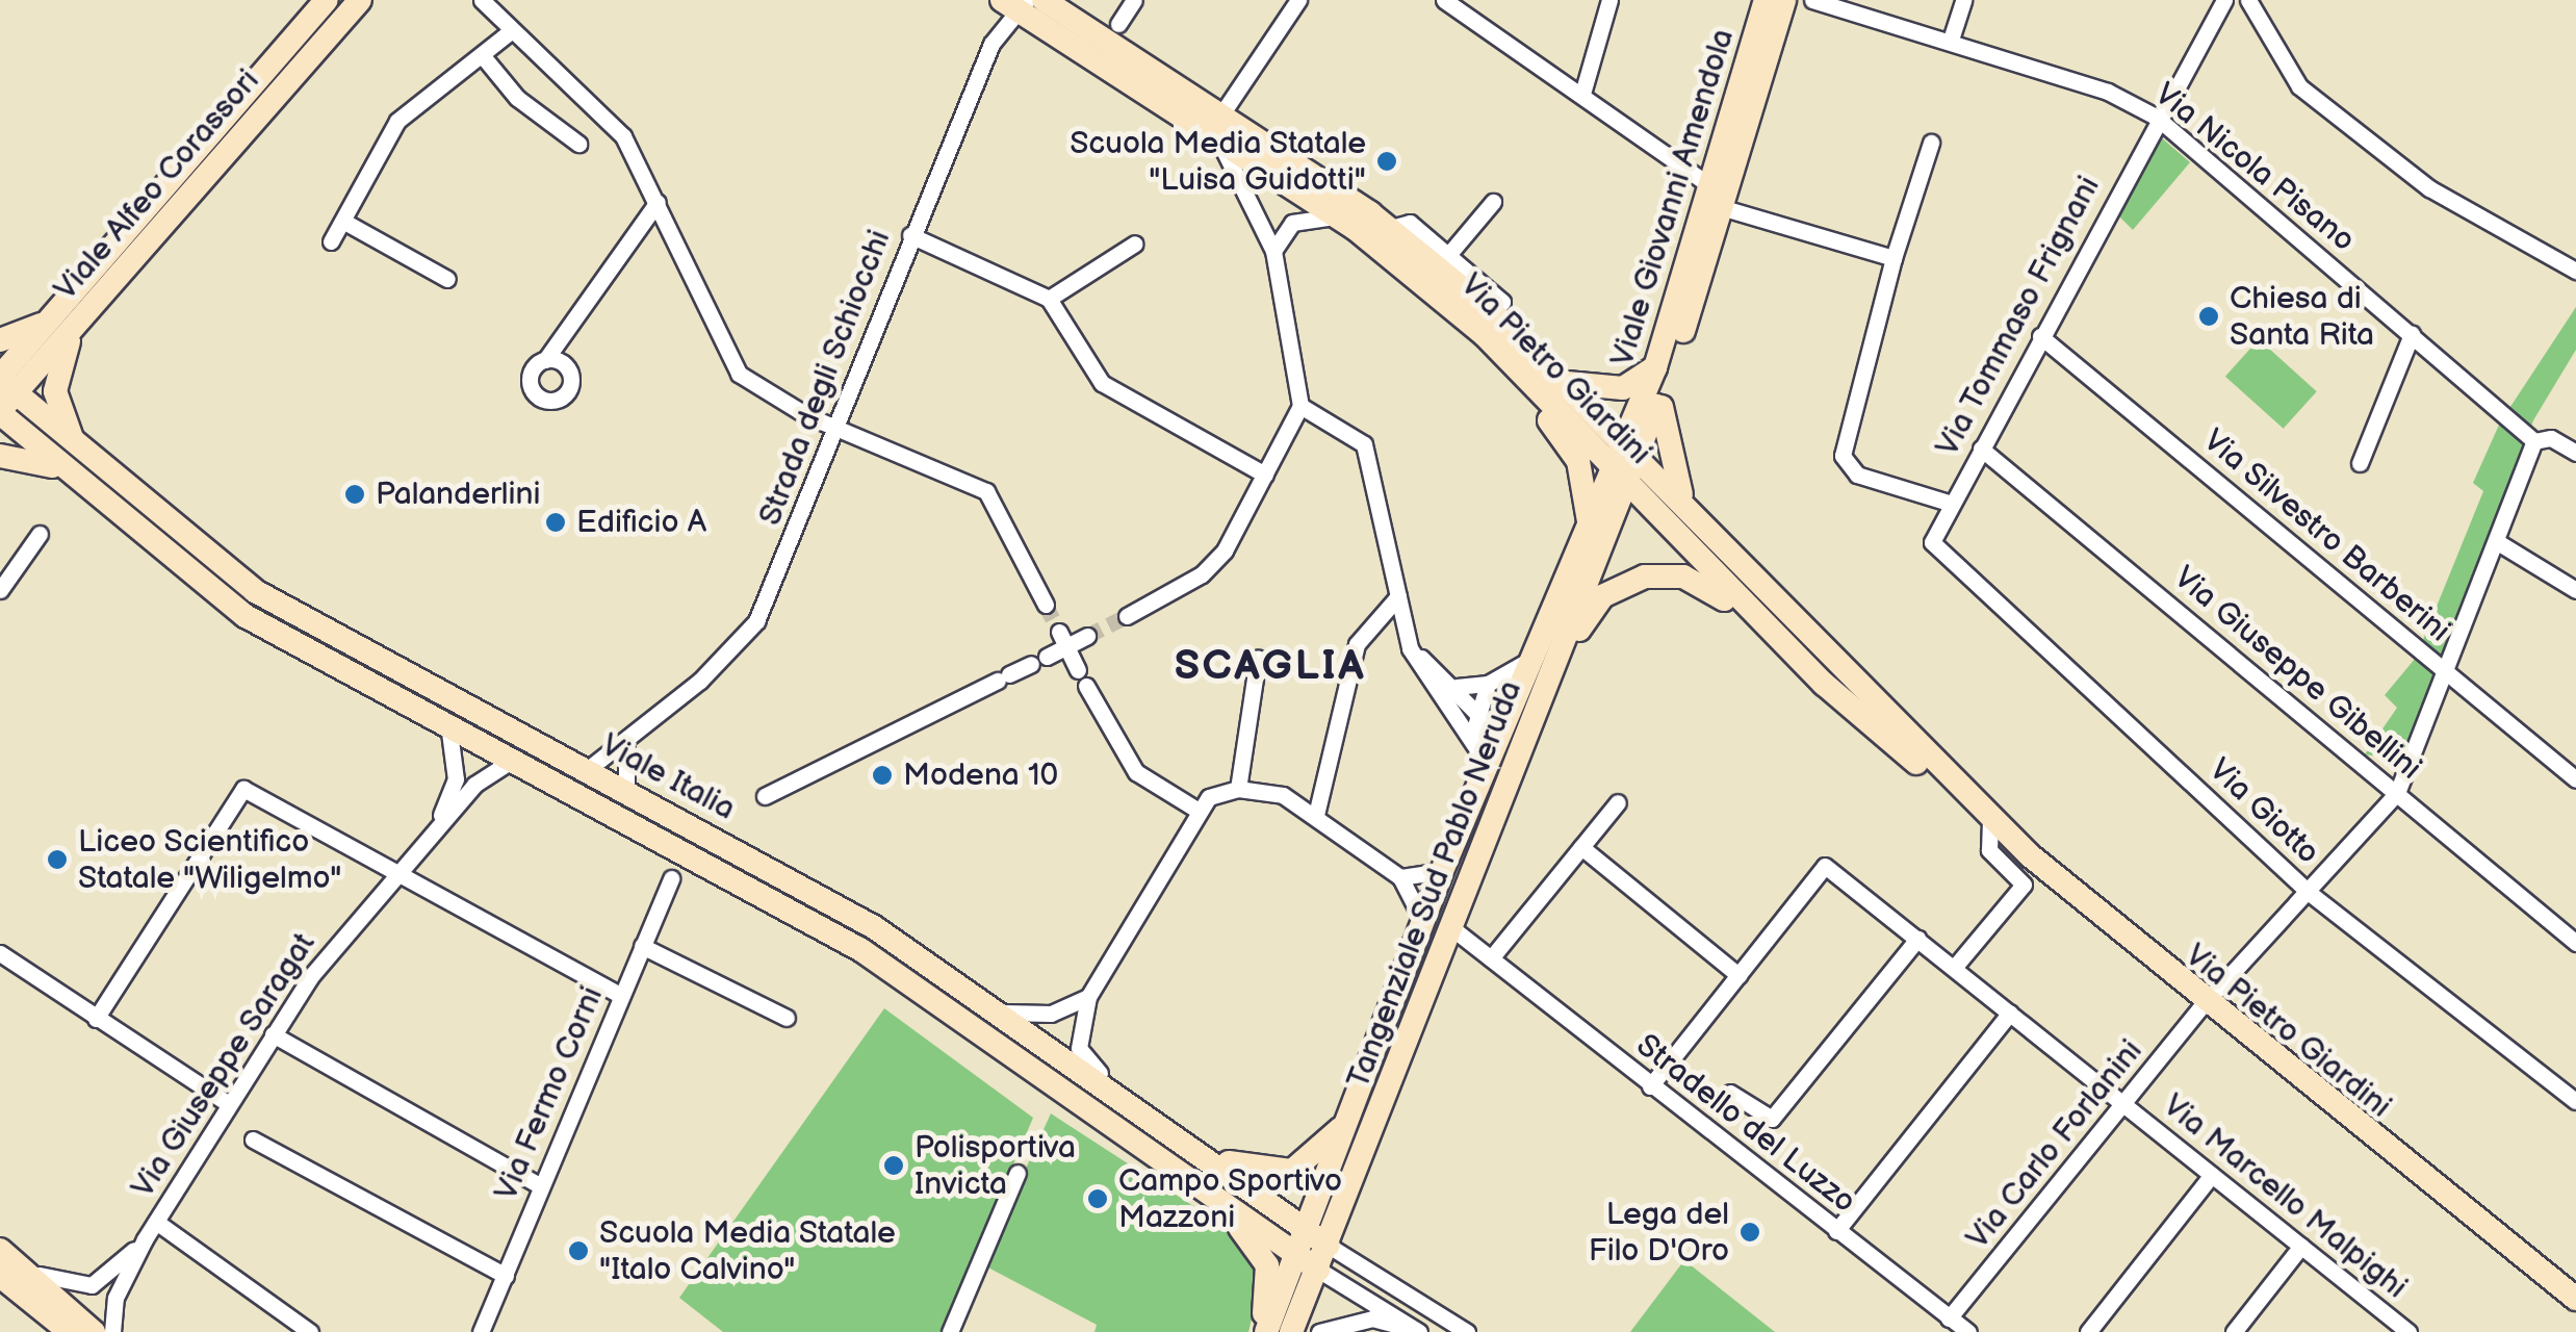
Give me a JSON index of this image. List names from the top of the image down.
{
  "streets": {
    "main road": [
      "Viale Alfeo Corassori",
      "Viale Giovanni Amendola",
      "Via Pietro Giardini",
      "Viale Italia",
      "Tangenziale Sud Pablo Neruda"
    ],
    "street": [
      "Via Nicola Pisano",
      "Via Tommaso Frignani",
      "Strada degli Schiocchi",
      "Via Silvestro Barberini",
      "Via Giuseppe Gibellini",
      "Via Giotto",
      "Via Giuseppe Saragat",
      "Via Fermo Corni",
      "Stradello del Luzzo",
      "Via Carlo Forlanini",
      "Via Marcello Malpighi"
    ]
  },
  "crossings": [
    ["Via Nicola Pisano", "Via Tommaso Frignani"],
    ["Viale Alfeo Corassori", "Viale Italia"],
    ["Viale Giovanni Amendola", "Via Pietro Giardini"],
    ["Viale Giovanni Amendola", "Tangenziale Sud Pablo Neruda"],
    ["Via Tommaso Frignani", "Via Silvestro Barberini"],
    ["Via Tommaso Frignani", "Via Giuseppe Gibellini"],
    ["Via Tommaso Frignani", "Via Giotto"],
    ["Via Pietro Giardini", "Strada degli Schiocchi"],
    ["Via Pietro Giardini", "Tangenziale Sud Pablo Neruda"],
    ["Via Pietro Giardini", "Via Carlo Forlanini"],
    ["Strada degli Schiocchi", "Viale Italia"],
    ["Via Giuseppe Gibellini", "Via Carlo Forlanini"],
    ["Viale Italia", "Tangenziale Sud Pablo Neruda"],
    ["Viale Italia", "Via Giuseppe Saragat"],
    ["Via Giotto", "Via Carlo Forlanini"],
    ["Tangenziale Sud Pablo Neruda", "Stradello del Luzzo"],
    ["Stradello del Luzzo", "Via Carlo Forlanini"],
    ["Via Carlo Forlanini", "Via Marcello Malpighi"]
  ],
  "districts": ["SCAGLIA"],
  "places": [
    "Scuola Media Statale \"Luisa Guidotti\"",
    "Chiesa di Santa Rita",
    "Palanderlini",
    "Edificio A",
    "Modena 10",
    "Liceo Scientifico Statale \"Wiligelmo\"",
    "Polisportiva Invicta",
    "Campo Sportivo Mazzoni",
    "Lega del Filo D'Oro",
    "Scuola Media Statale \"Italo Calvino\""
  ]
}
